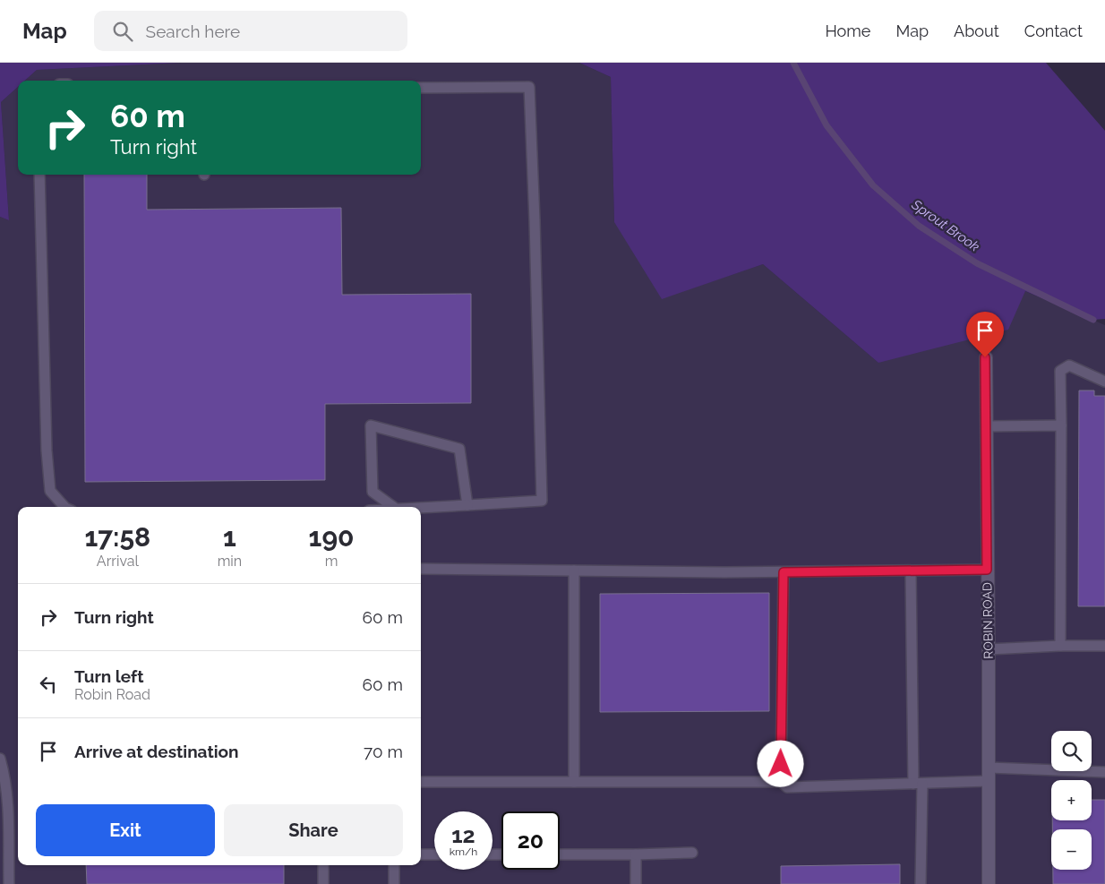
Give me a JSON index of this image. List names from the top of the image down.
{
  "streets": {
    "street": ["ROBIN ROAD"]
  },
  "water": ["Sprout Brook"],
  "page": {
    "header": "Map",
    "search": "Search here",
    "nav": [
      "Home",
      "Map",
      "About",
      "Contact"
    ],
    "turn": ["60 m", "Turn right"],
    "eta": [
      "17:58",
      "Arrival",
      "1",
      "min",
      "190",
      "m"
    ],
    "list": [
      {
        "name": "Turn right",
        "value": "60 m"
      },
      {
        "name": "Turn left",
        "note": "Robin Road",
        "value": "60 m"
      },
      {
        "name": "Arrive at destination",
        "value": "70 m"
      }
    ],
    "map_buttons": ["+", "−"],
    "buttons": ["Exit", "Share"],
    "speed": "12 km/h",
    "limit": "20"
  }
}
